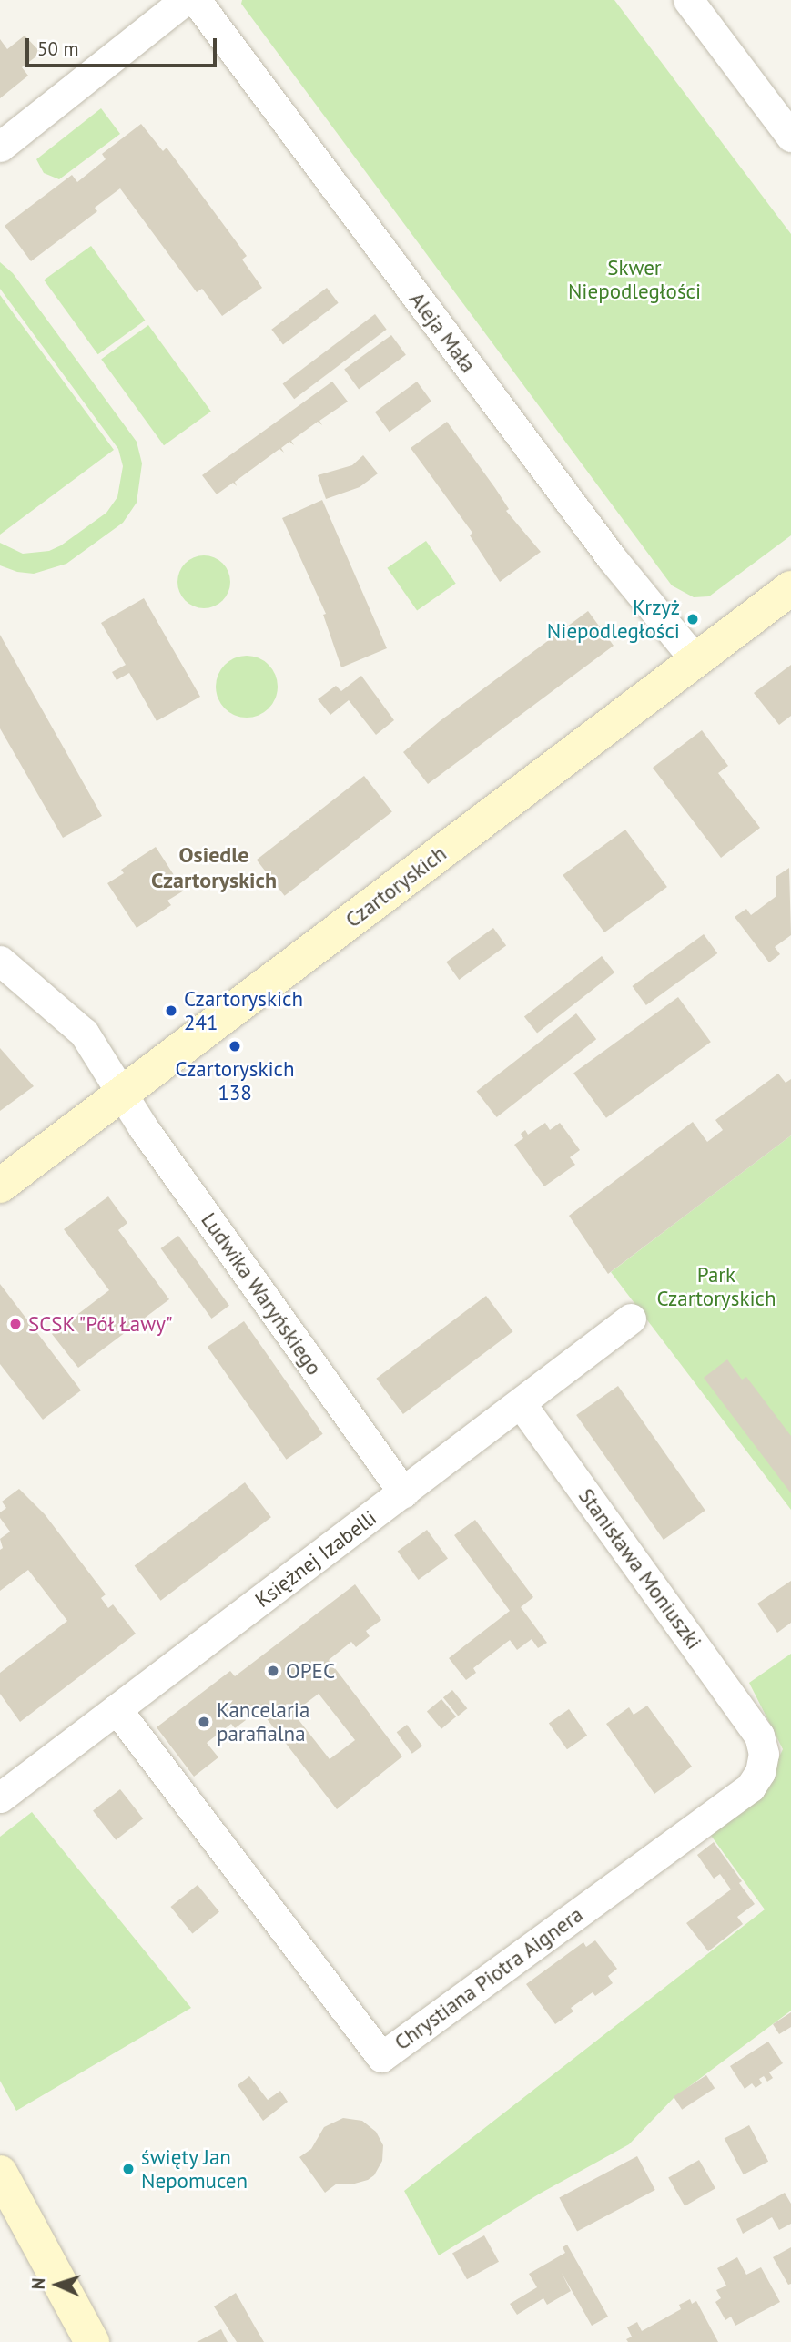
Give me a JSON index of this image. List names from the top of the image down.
{
  "streets": {
    "main road": ["Czartoryskich"],
    "street": [
      "Aleja Mała",
      "Ludwika Waryńskiego",
      "Księżnej Izabelli",
      "Stanisława Moniuszki",
      "Chrystiana Piotra Aignera"
    ]
  },
  "crossings": [
    ["Aleja Mała", "Czartoryskich"],
    ["Czartoryskich", "Ludwika Waryńskiego"],
    ["Ludwika Waryńskiego", "Księżnej Izabelli"],
    ["Księżnej Izabelli", "Stanisława Moniuszki"],
    ["Księżnej Izabelli", "Chrystiana Piotra Aignera"],
    ["Stanisława Moniuszki", "Chrystiana Piotra Aignera"]
  ],
  "districts": ["Osiedle Czartoryskich"],
  "parks": ["Skwer Niepodległości", "Park Czartoryskich"],
  "places": [
    "Krzyż Niepodległości",
    "Czartoryskich 241",
    "Czartoryskich 138",
    "SCSK \"Pół Ławy\"",
    "OPEC",
    "Kancelaria parafialna",
    "święty Jan Nepomucen"
  ],
  "scale_bar": "50 m",
  "north": "left"
}
